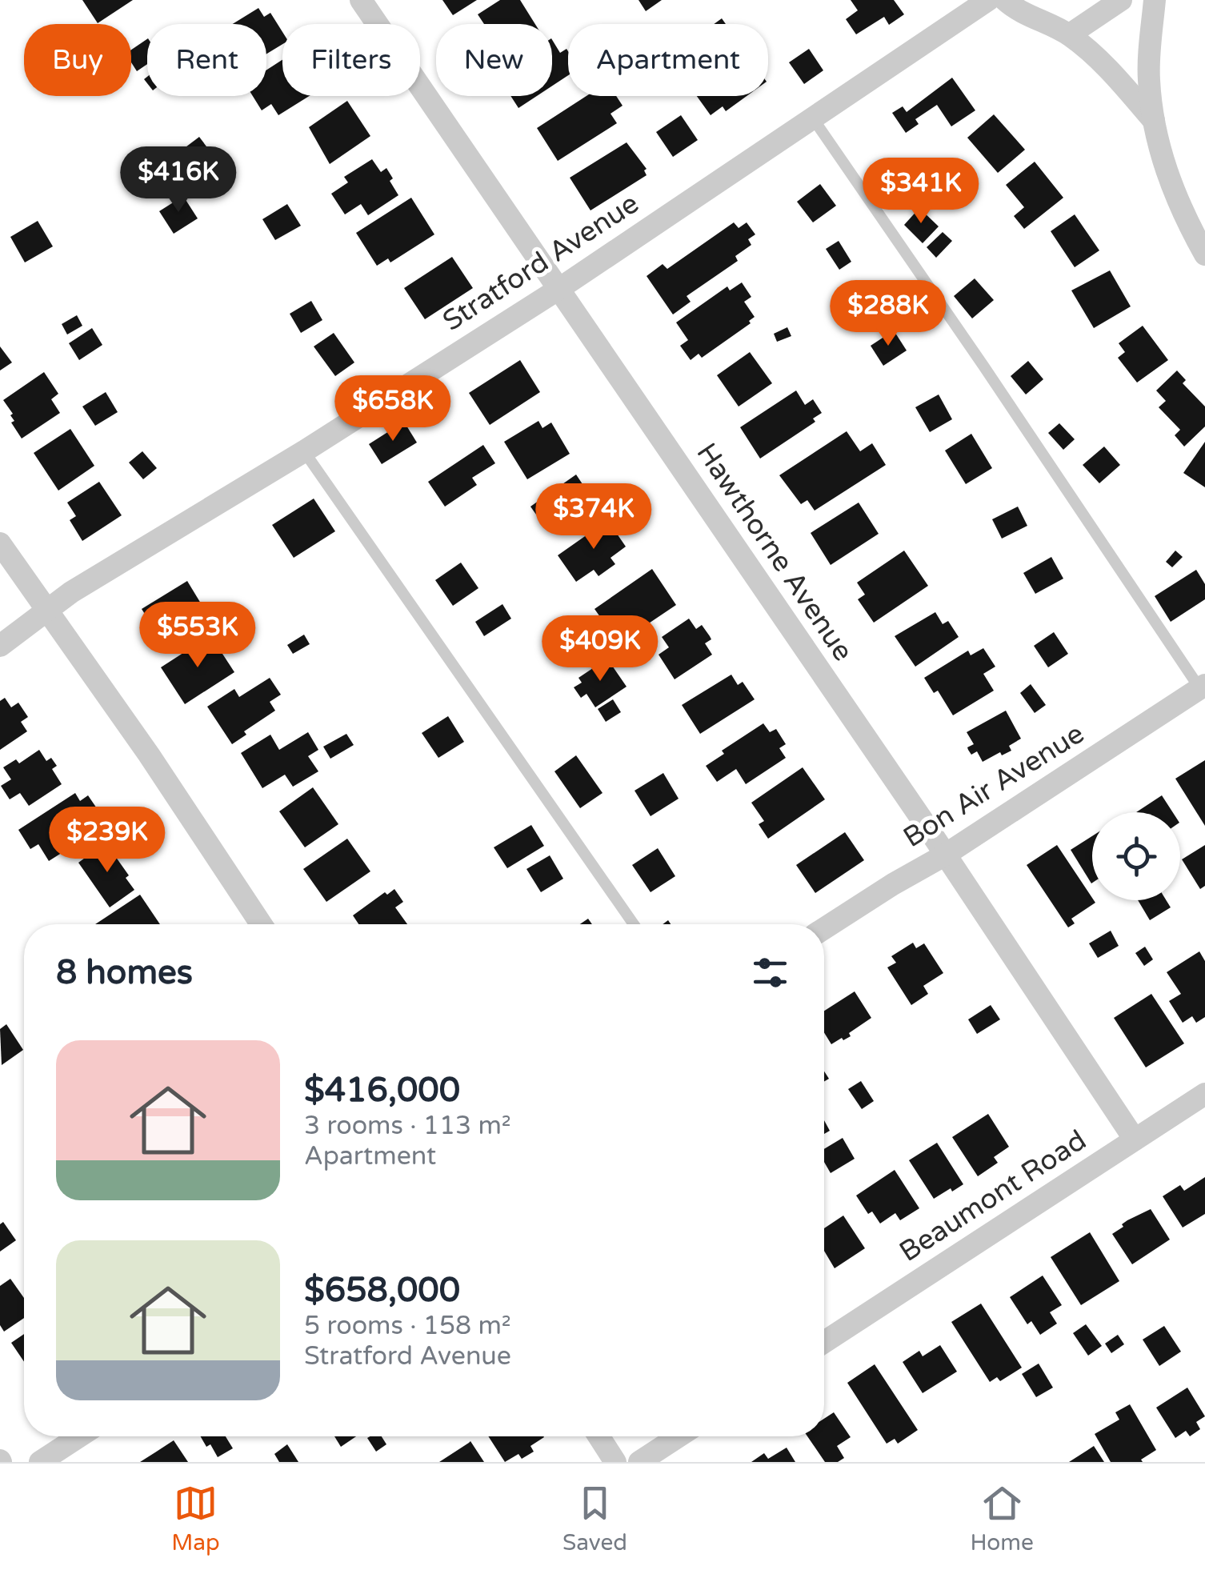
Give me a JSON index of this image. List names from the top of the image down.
{
  "streets": {
    "street": [
      "Stratford Avenue",
      "Hawthorne Avenue",
      "Bon Air Avenue",
      "Beaumont Road"
    ]
  },
  "crossings": [
    ["Stratford Avenue", "Hawthorne Avenue"],
    ["Hawthorne Avenue", "Bon Air Avenue"],
    ["Hawthorne Avenue", "Beaumont Road"]
  ],
  "page": {
    "chip": [
      "Buy",
      "Rent",
      "Filters",
      "New",
      "Apartment"
    ],
    "price": [
      "$416K",
      "$341K",
      "$288K",
      "$658K",
      "$374K",
      "$553K",
      "$409K",
      "$239K"
    ],
    "heading": "8 homes",
    "list": [
      {
        "name": "$416,000",
        "note": "3 rooms · 113 m² · Apartment"
      },
      {
        "name": "$658,000",
        "note": "5 rooms · 158 m² · Stratford Avenue"
      }
    ],
    "tabs": ["Map", "Saved", "Home"]
  }
}
